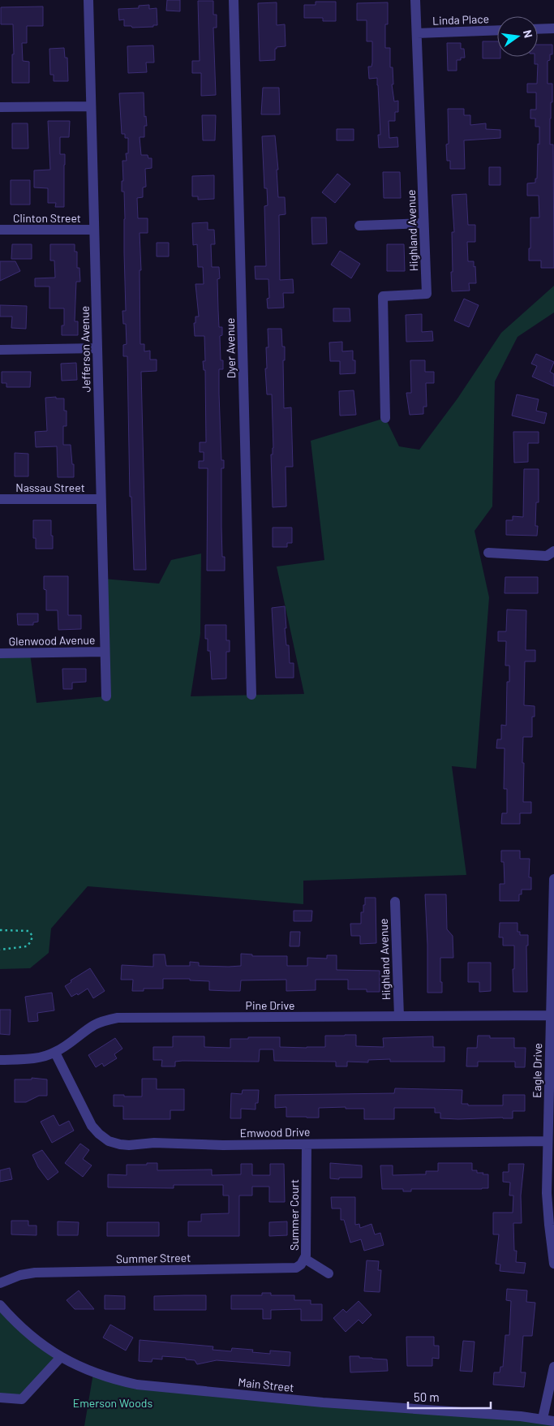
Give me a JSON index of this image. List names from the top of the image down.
{
  "streets": {
    "street": [
      "Linda Place",
      "Clinton Street",
      "Highland Avenue",
      "Dyer Avenue",
      "Jefferson Avenue",
      "Nassau Street",
      "Glenwood Avenue",
      "Pine Drive",
      "Eagle Drive",
      "Emwood Drive",
      "Summer Court",
      "Summer Street",
      "Main Street"
    ]
  },
  "crossings": [
    ["Linda Place", "Highland Avenue"],
    ["Clinton Street", "Jefferson Avenue"],
    ["Highland Avenue", "Pine Drive"],
    ["Jefferson Avenue", "Nassau Street"],
    ["Jefferson Avenue", "Glenwood Avenue"],
    ["Pine Drive", "Eagle Drive"],
    ["Pine Drive", "Emwood Drive"],
    ["Eagle Drive", "Emwood Drive"],
    ["Emwood Drive", "Summer Court"],
    ["Summer Court", "Summer Street"]
  ],
  "parks": ["Emerson Woods"],
  "scale_bar": "50 m",
  "north": "right"
}
